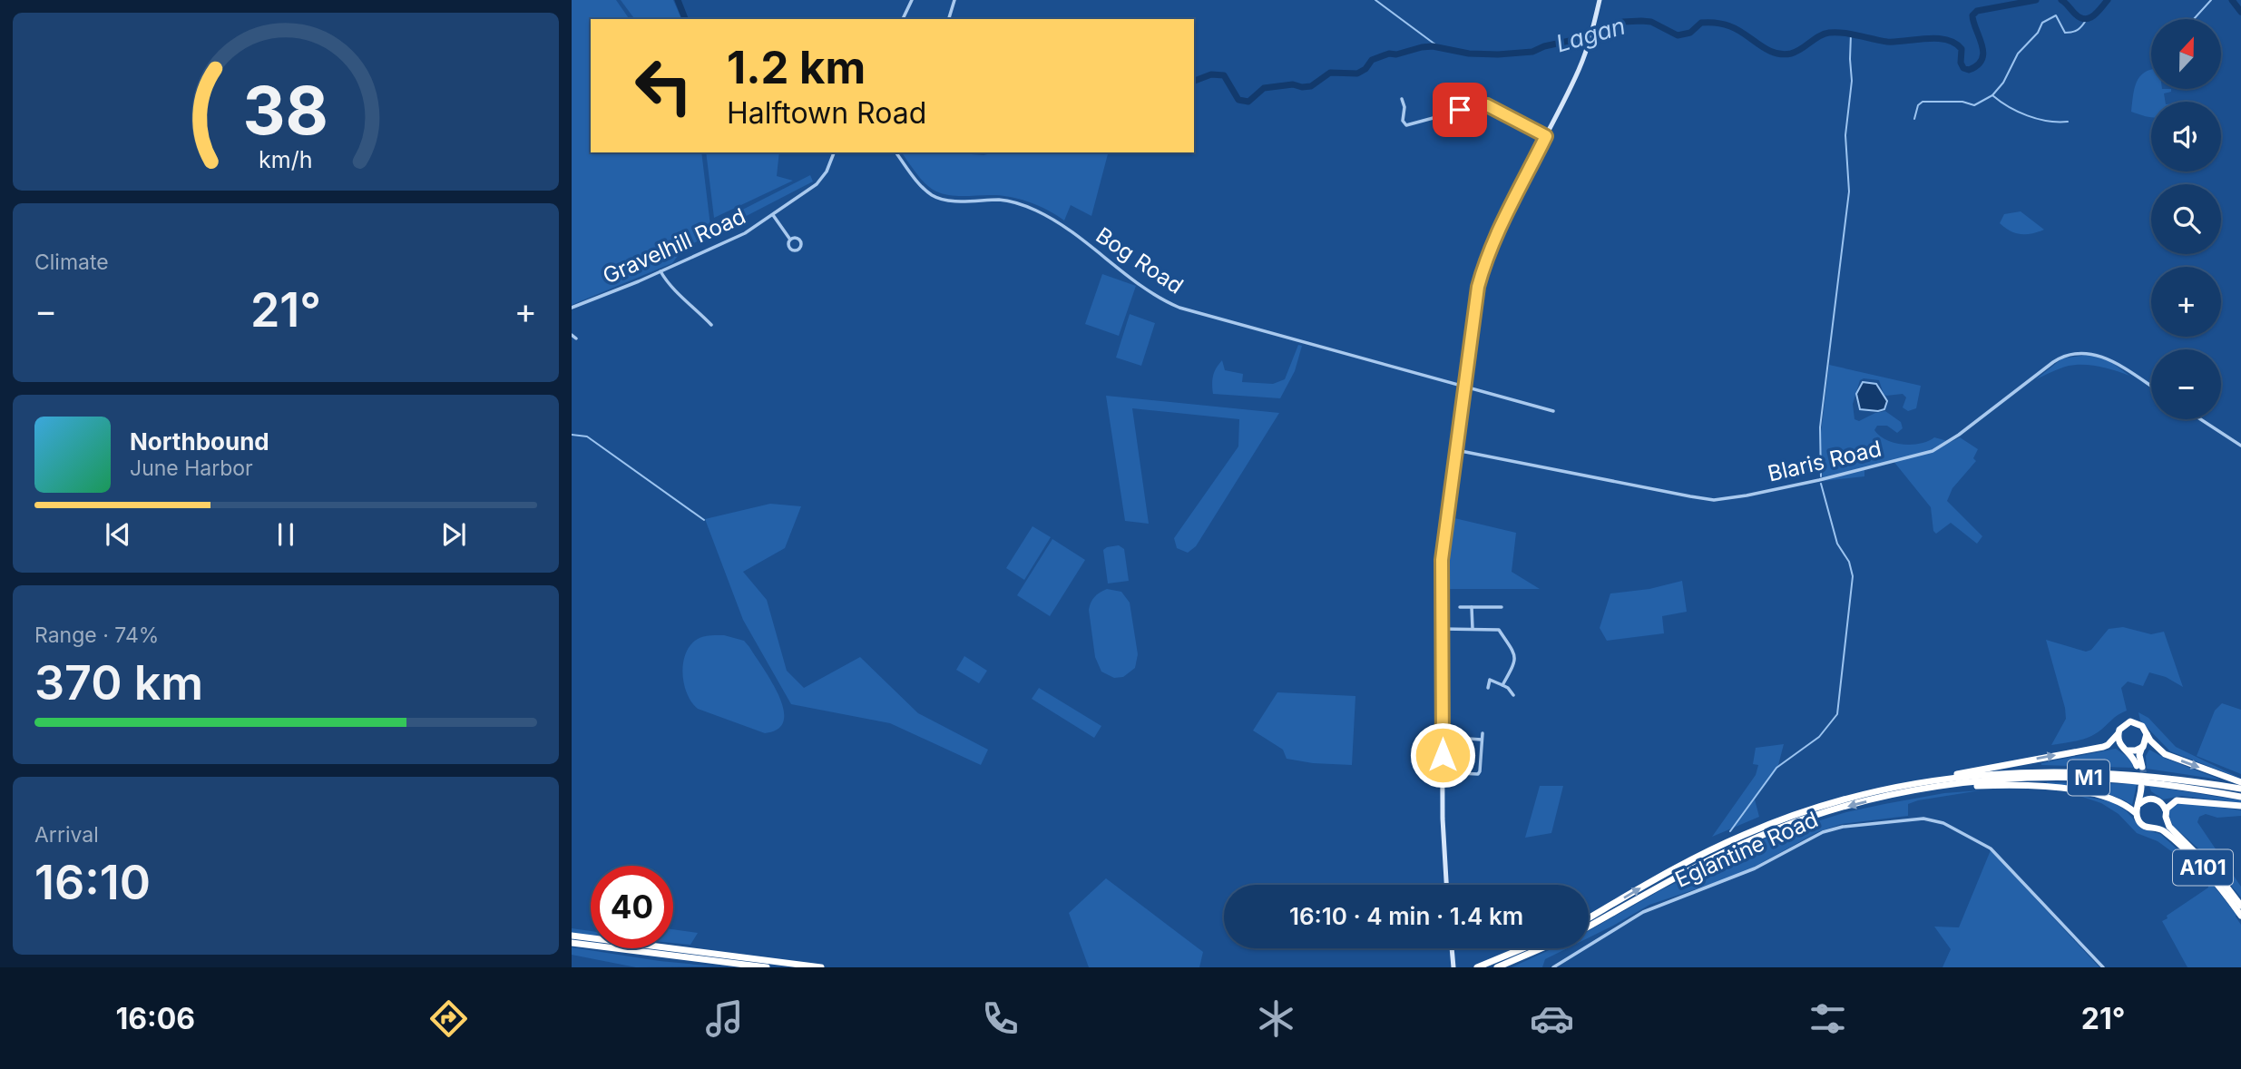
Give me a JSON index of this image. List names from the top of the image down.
{
  "streets": {
    "highway": ["M1", "A101"],
    "street": [
      "Gravelhill Road",
      "Bog Road",
      "Blaris Road",
      "Eglantine Road"
    ]
  },
  "water": ["Lagan"],
  "north": "top",
  "page": {
    "map_buttons": ["+", "−"],
    "turn": ["1.2 km", "Halftown Road"],
    "tile": [
      "Climate",
      ["Range · 74%", "370 km"],
      ["Arrival", "16:10"]
    ],
    "heat": ["−", "21°", "+"],
    "song": ["Northbound", "June Harbor"],
    "limit": "40",
    "trip": "16:10 · 4 min · 1.4 km",
    "tabs": ["16:06", "21°"],
    "gauge": ["38", "km/h"]
  }
}
